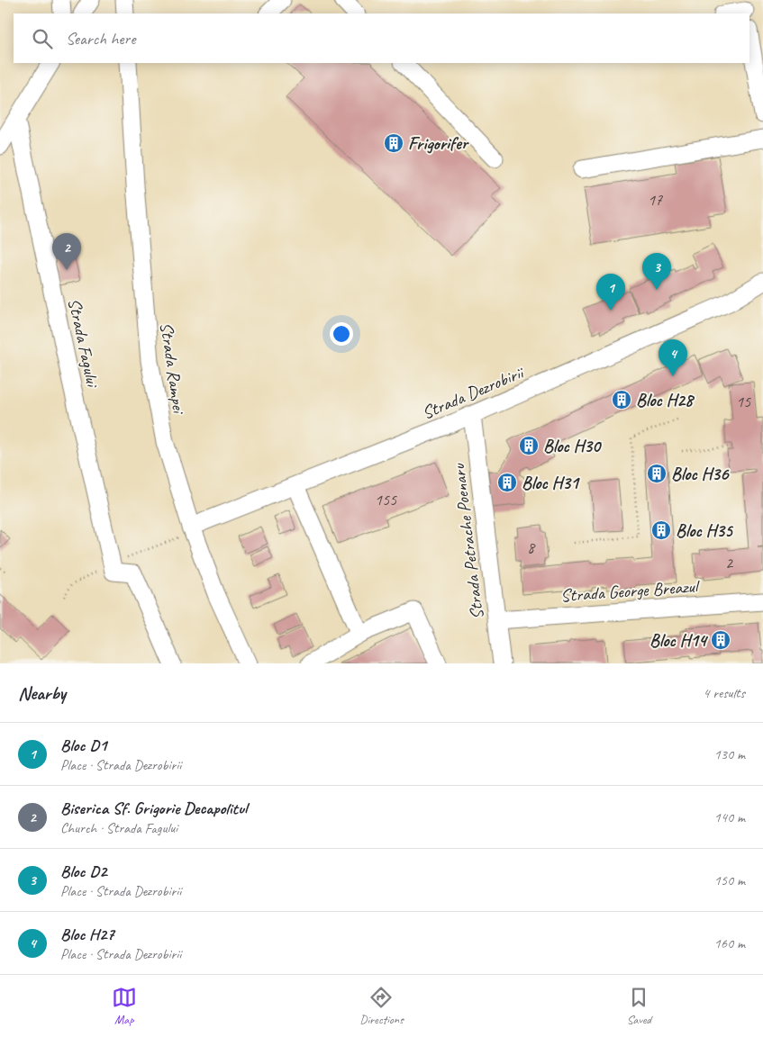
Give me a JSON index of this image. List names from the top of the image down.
{
  "streets": {
    "street": [
      "Strada Fagului",
      "Strada Rampei",
      "Strada Dezrobirii",
      "Strada Petrache Poenaru",
      "Strada George Breazul"
    ]
  },
  "crossings": [
    ["Strada Rampei", "Strada Dezrobirii"],
    ["Strada Dezrobirii", "Strada Petrache Poenaru"],
    ["Strada Petrache Poenaru", "Strada George Breazul"]
  ],
  "places": {
    "building": [
      "Frigorifer",
      "Bloc H28",
      "Bloc H30",
      "Bloc H36",
      "Bloc H31",
      "Bloc H35",
      "Bloc H14"
    ]
  },
  "house_numbers": [
    "17",
    "15",
    "155",
    "8",
    "2"
  ],
  "page": {
    "search": "Search here",
    "pins": [
      "2",
      "3",
      "1",
      "4"
    ],
    "heading": ["Nearby", "4 results"],
    "list": [
      {
        "mark": "1",
        "name": "Bloc D1",
        "note": "Place · Strada Dezrobirii",
        "value": "130 m"
      },
      {
        "mark": "2",
        "name": "Biserica Sf. Grigorie Decapolitul",
        "note": "Church · Strada Fagului",
        "value": "140 m"
      },
      {
        "mark": "3",
        "name": "Bloc D2",
        "note": "Place · Strada Dezrobirii",
        "value": "150 m"
      },
      {
        "mark": "4",
        "name": "Bloc H27",
        "note": "Place · Strada Dezrobirii",
        "value": "160 m"
      }
    ],
    "nav": ["Map", "Directions", "Saved"]
  }
}
